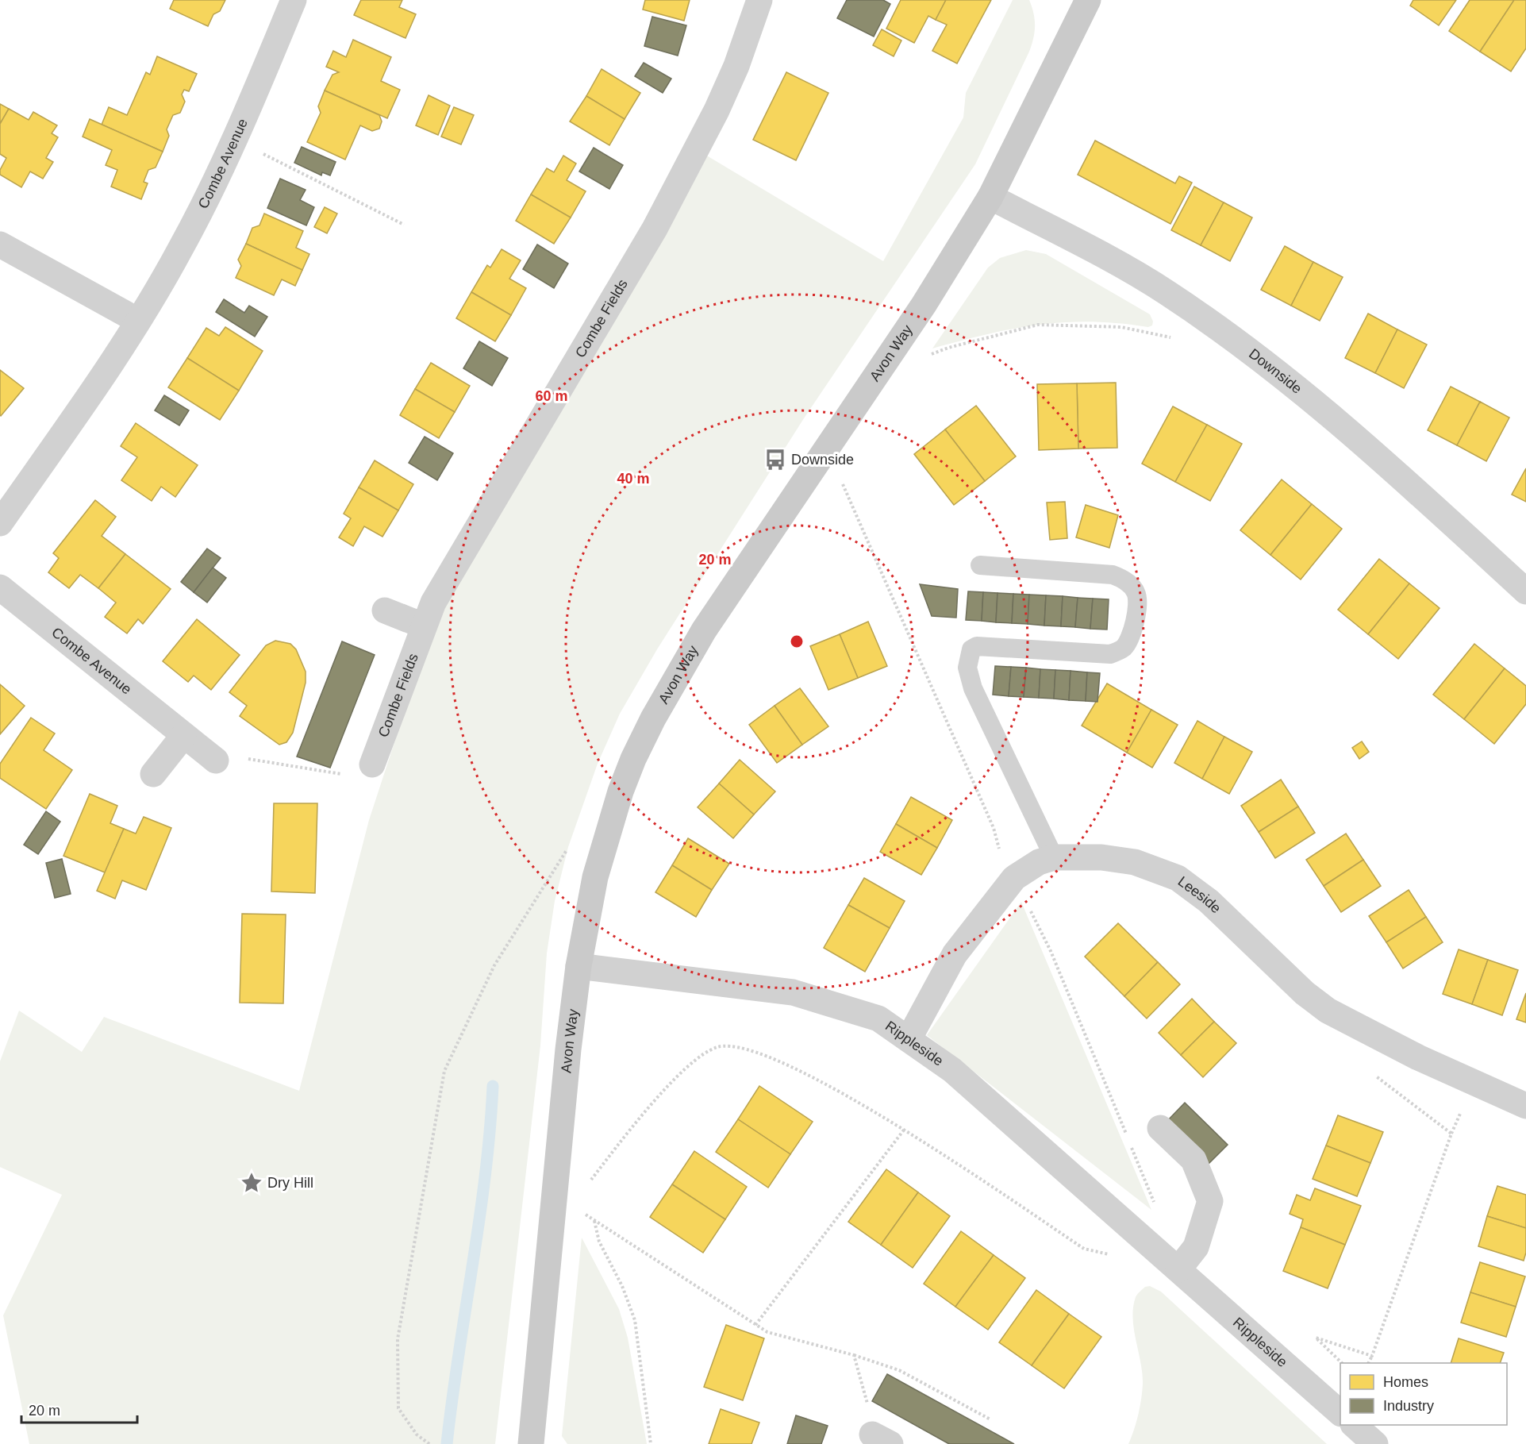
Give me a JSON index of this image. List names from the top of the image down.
{
  "streets": {
    "street": [
      "Combe Avenue",
      "Combe Fields",
      "Avon Way",
      "Downside",
      "Leeside",
      "Rippleside"
    ]
  },
  "crossings": [
    ["Avon Way", "Downside"],
    ["Avon Way", "Rippleside"],
    ["Leeside", "Rippleside"]
  ],
  "places": {
    "bus stop": ["Downside"],
    "place": ["Dry Hill"]
  },
  "legend": ["Homes", "Industry"],
  "scale_bar": "20 m",
  "rings": ["60 m", "40 m", "20 m"]
}
